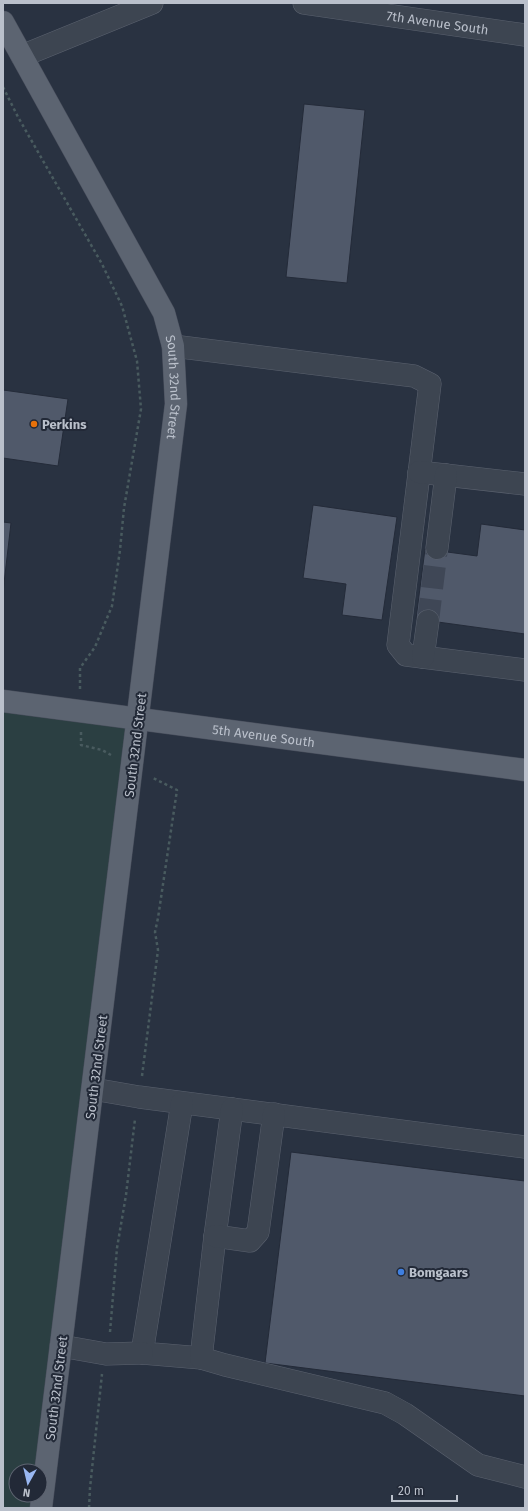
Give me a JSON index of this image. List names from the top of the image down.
{
  "streets": {
    "main road": ["South 32nd Street", "5th Avenue South"],
    "street": ["7th Avenue South"]
  },
  "crossings": [
    ["South 32nd Street", "5th Avenue South"]
  ],
  "places": ["Perkins", "Bomgaars"],
  "scale_bar": "20 m",
  "north": "bottom"
}
